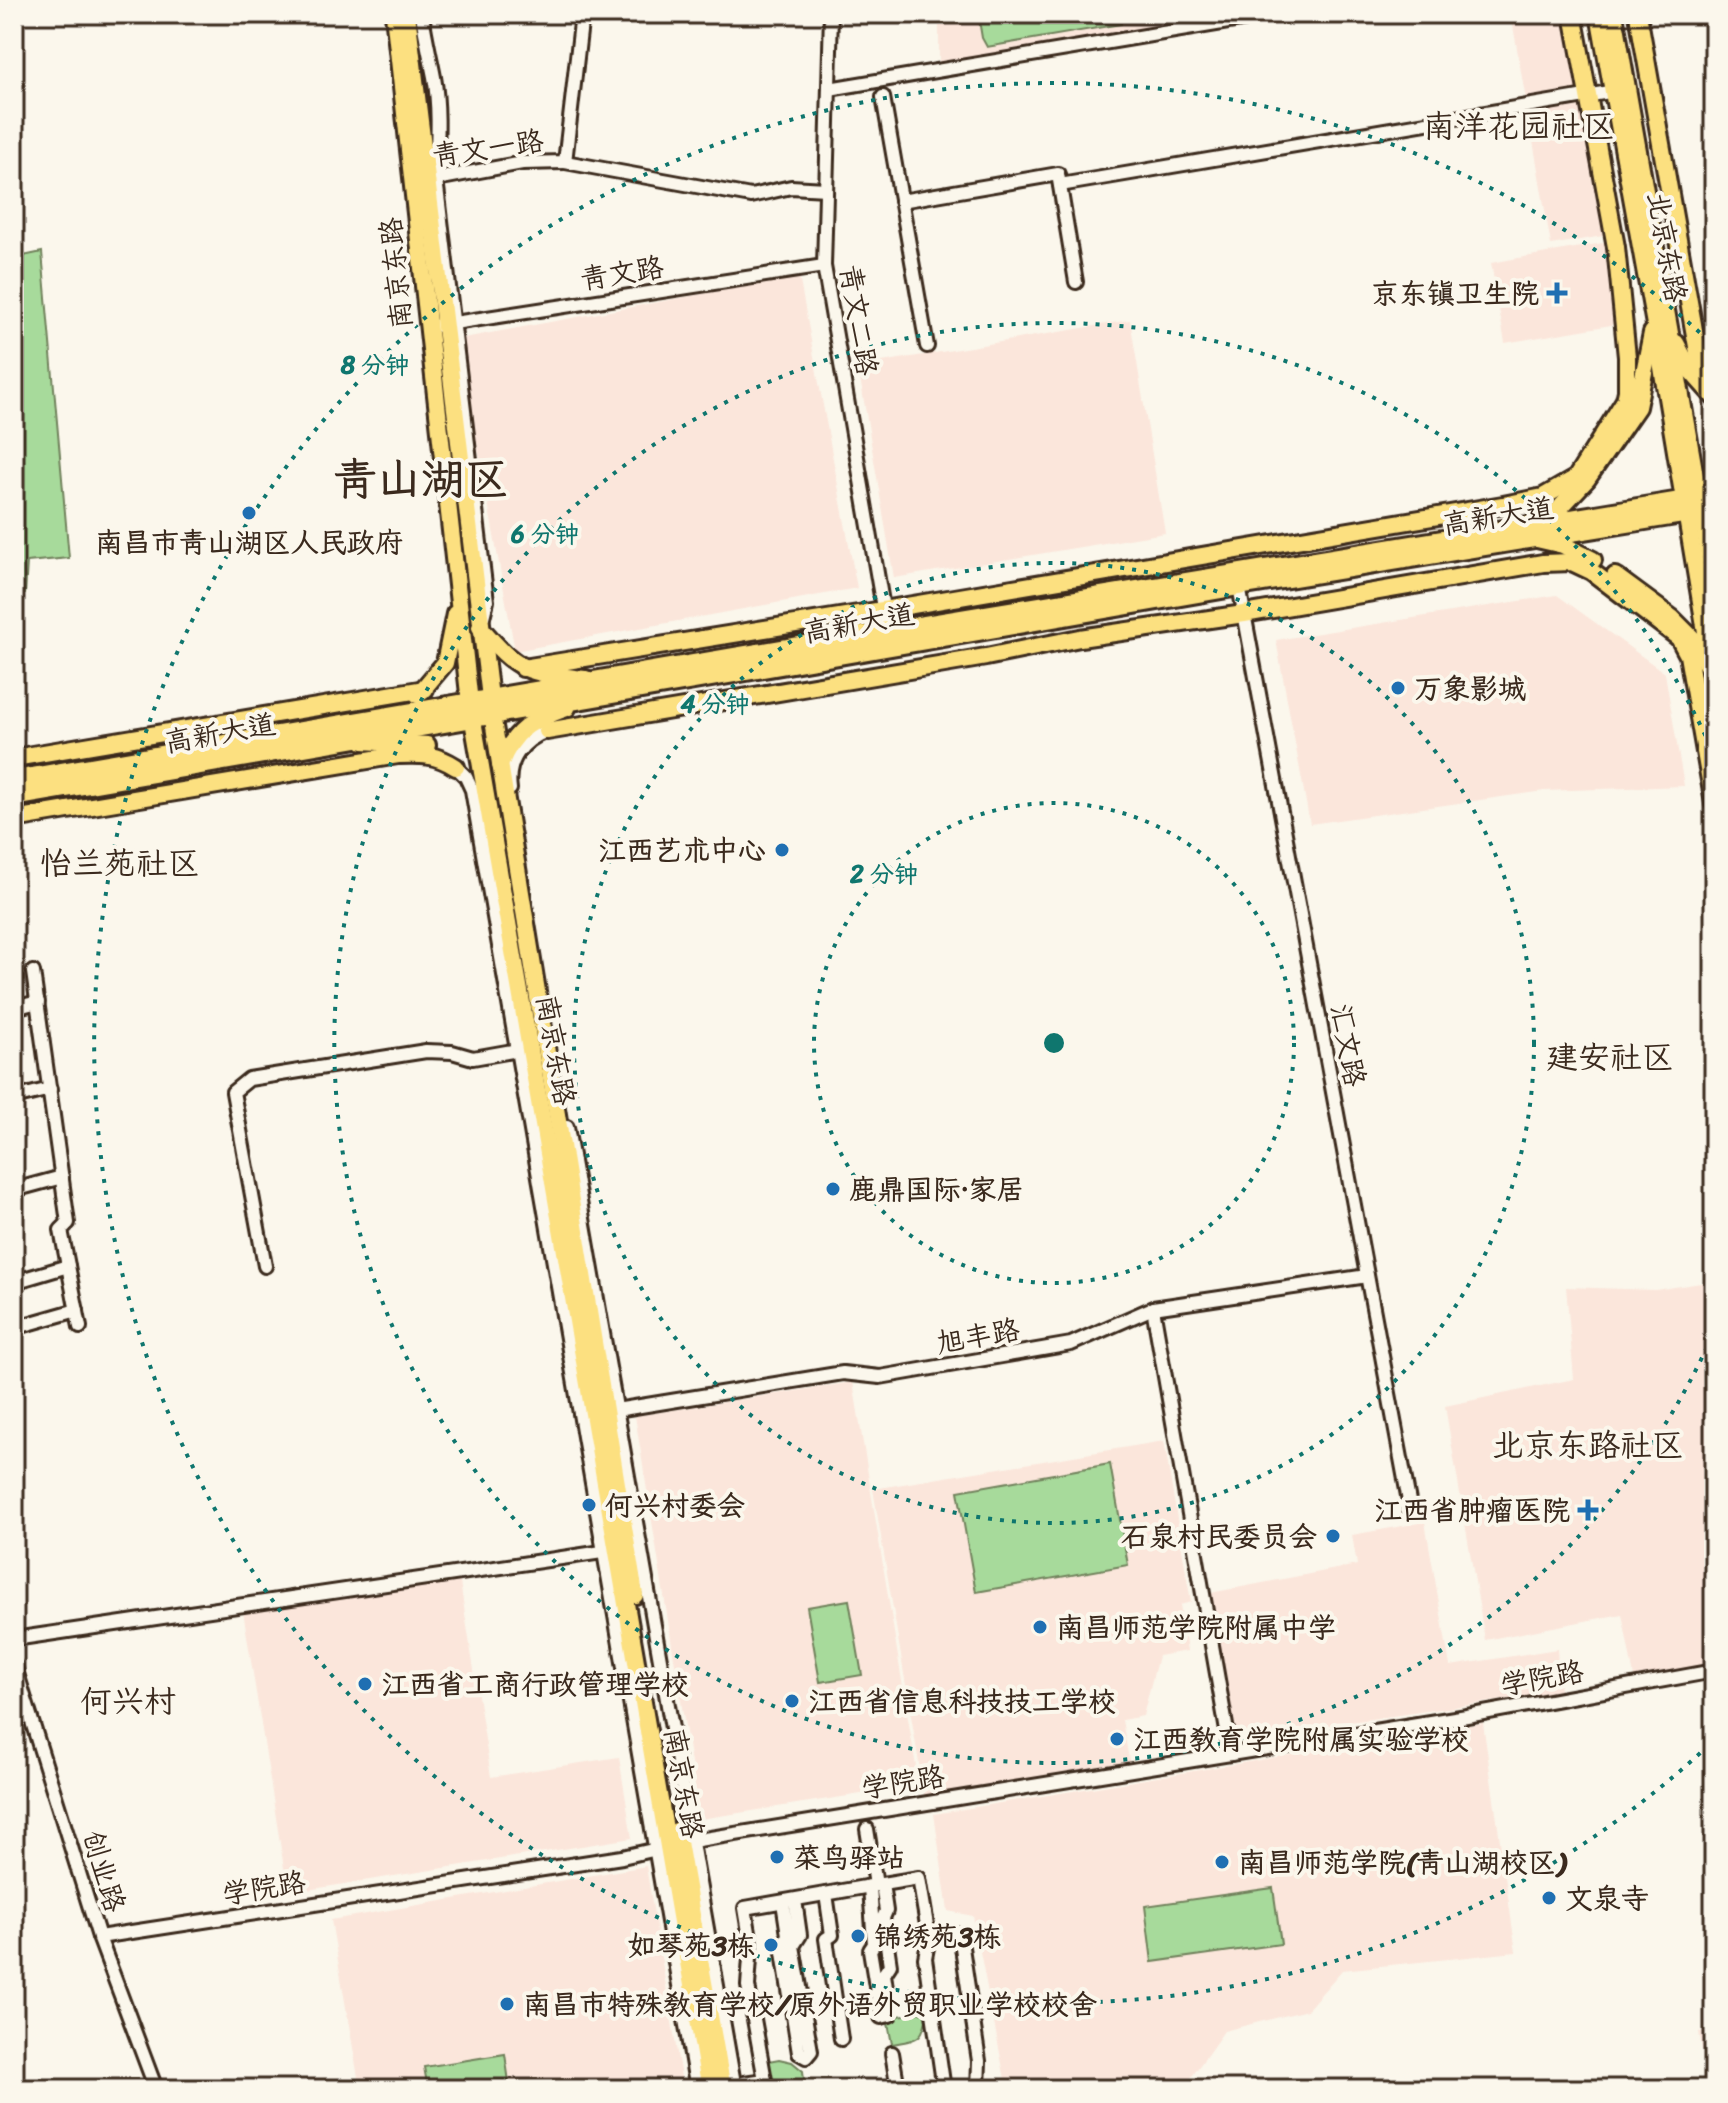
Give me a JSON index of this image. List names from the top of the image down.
{
  "streets": {
    "highway": ["高新大道"],
    "main road": ["北京东路", "南京东路"],
    "street": [
      "青文一路",
      "青文路",
      "青文二路",
      "汇文路",
      "旭丰路",
      "学院路",
      "创业路"
    ]
  },
  "crossings": [
    ["青文一路", "南京东路"],
    ["北京东路", "高新大道"],
    ["南京东路", "青文路"],
    ["南京东路", "高新大道"],
    ["南京东路", "旭丰路"],
    ["南京东路", "学院路"],
    ["青文路", "青文二路"],
    ["青文二路", "高新大道"],
    ["高新大道", "汇文路"],
    ["汇文路", "旭丰路"],
    ["学院路", "创业路"]
  ],
  "districts": [
    "南洋花园社区",
    "青山湖区",
    "怡兰苑社区",
    "建安社区",
    "北京东路社区",
    "何兴村"
  ],
  "places": {
    "health": ["京东镇卫生院", "江西省肿瘤医院"],
    "other": [
      "南昌市青山湖区人民政府",
      "万象影城",
      "江西艺术中心",
      "鹿鼎国际·家居",
      "何兴村委会",
      "石泉村民委员会",
      "南昌师范学院附属中学",
      "江西省工商行政管理学校",
      "江西省信息科技技工学校",
      "江西教育学院附属实验学校",
      "菜鸟驿站",
      "南昌师范学院(青山湖校区)",
      "文泉寺",
      "锦绣苑3栋",
      "如琴苑3栋",
      "南昌市特殊教育学校/原外语外贸职业学校校舍"
    ]
  },
  "rings": [
    "8 分钟",
    "6 分钟",
    "4 分钟",
    "2 分钟"
  ]
}
